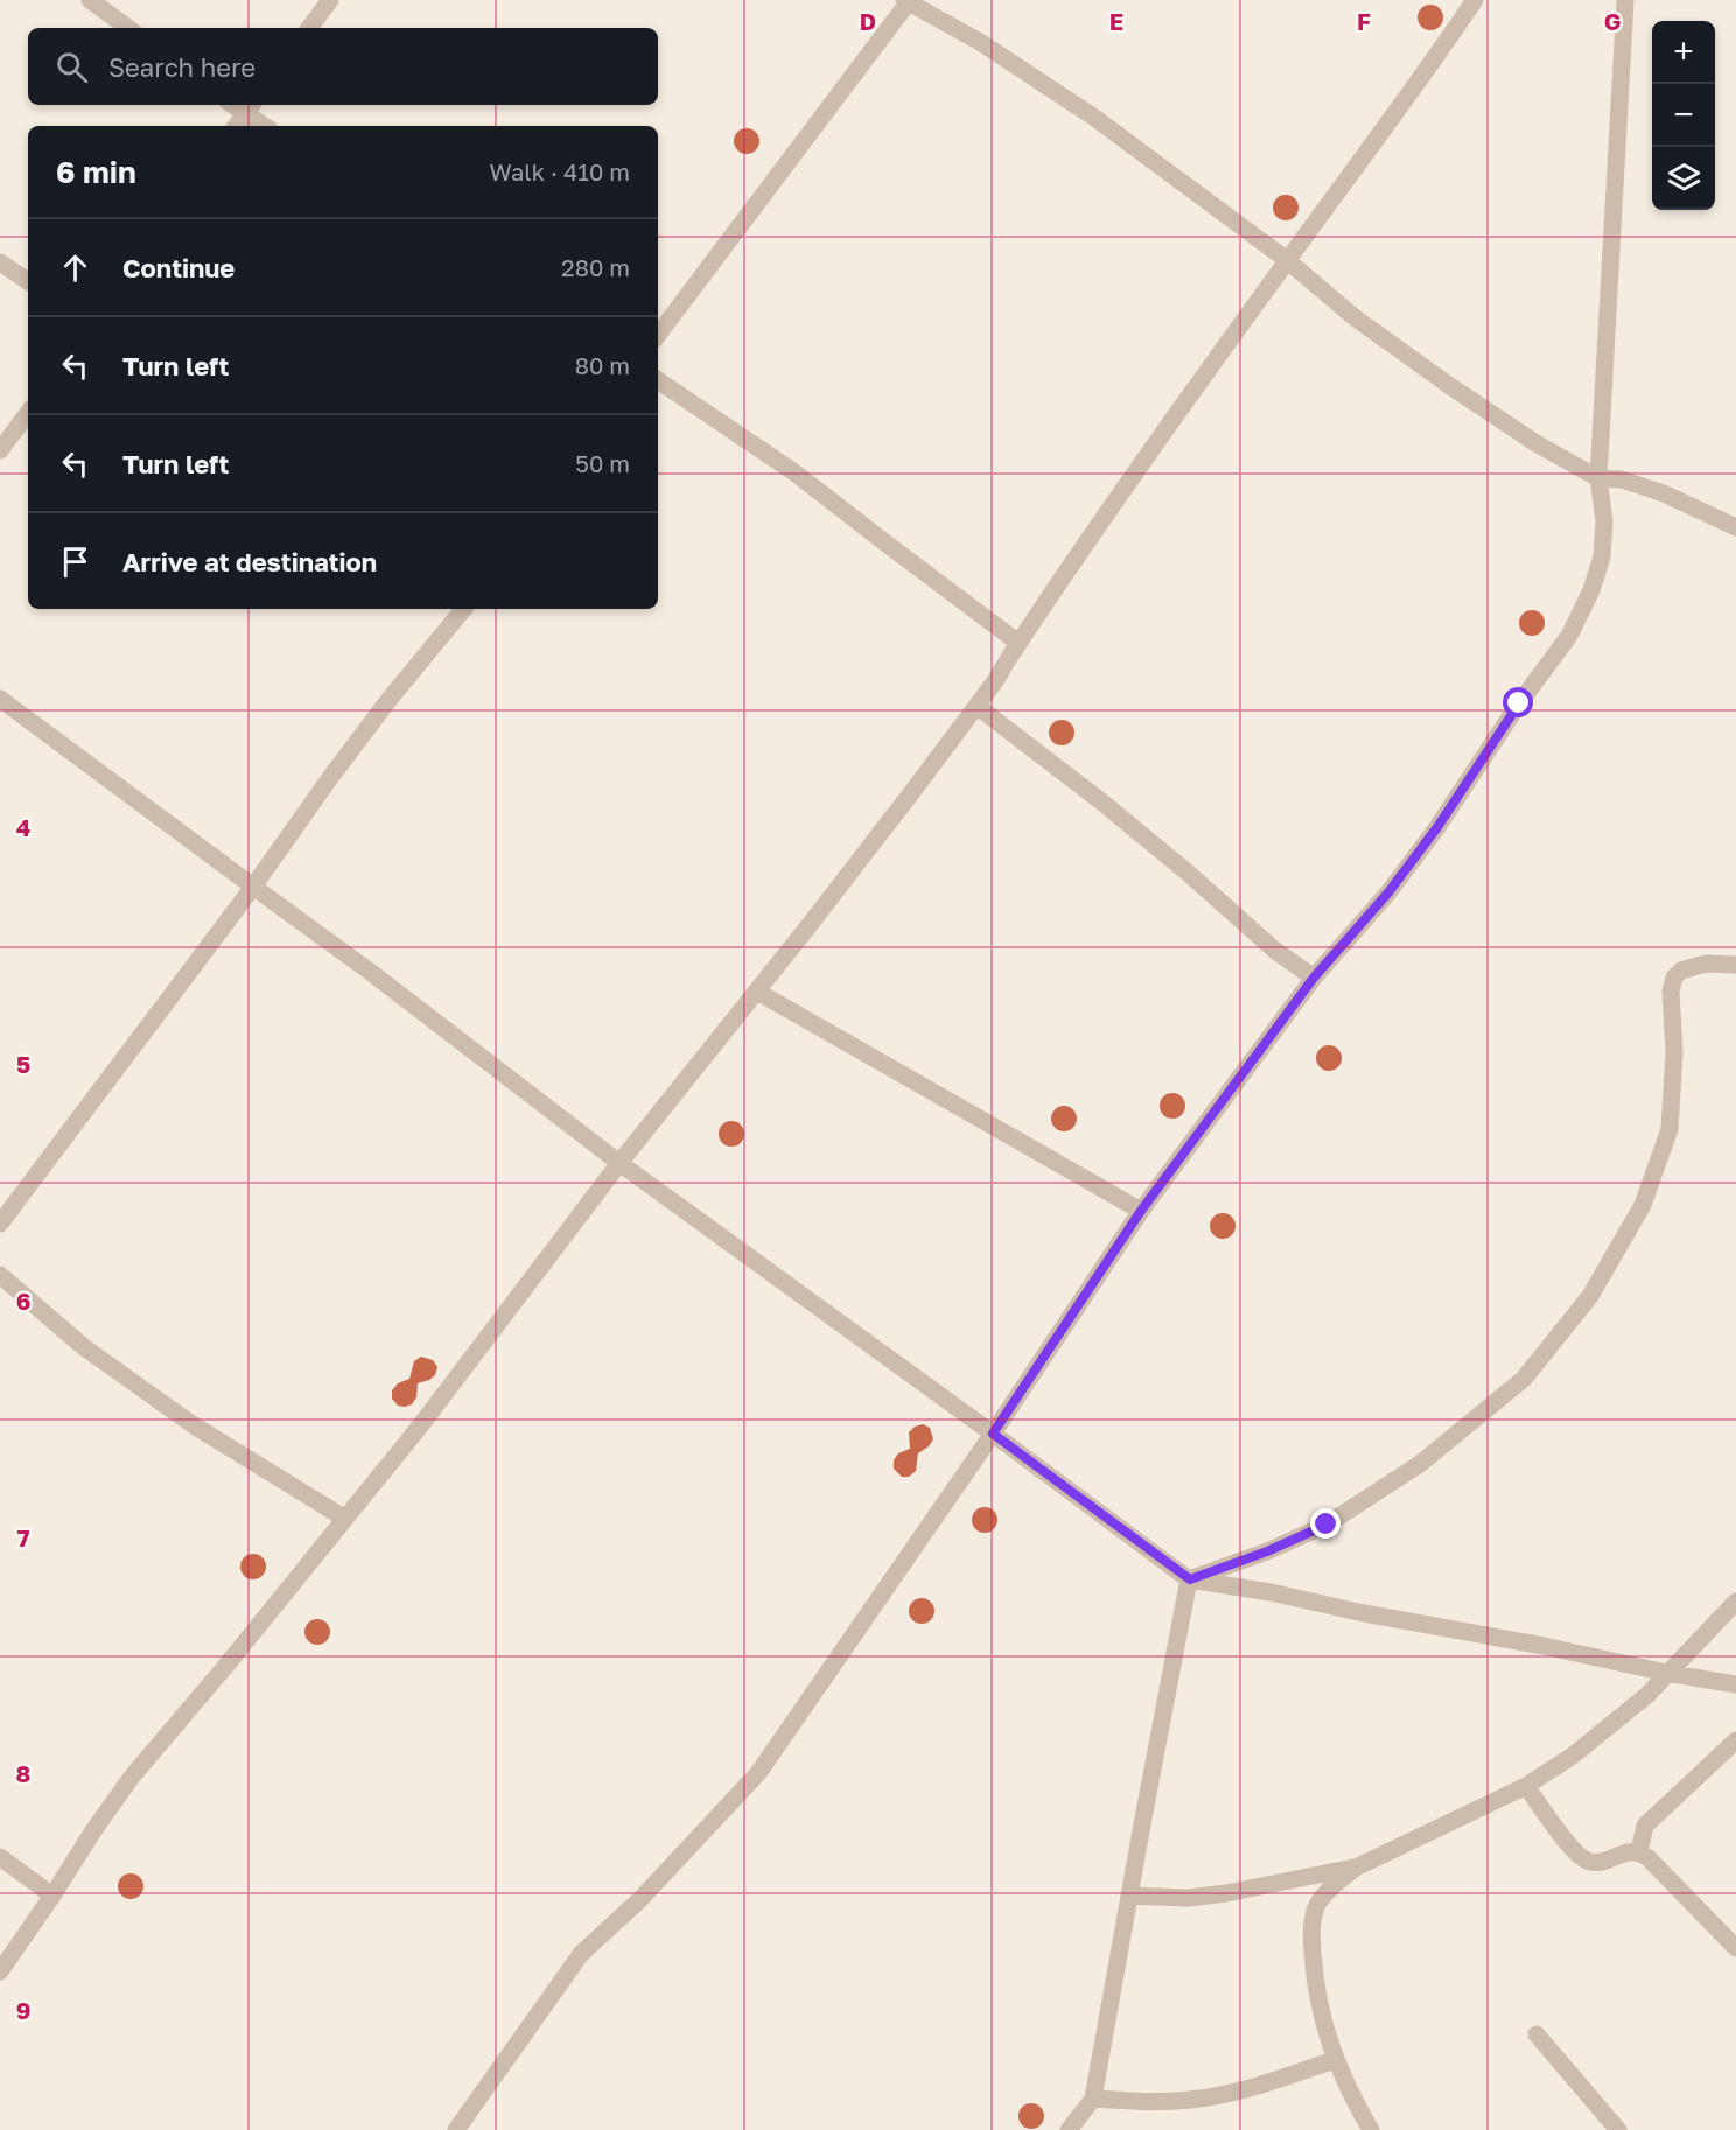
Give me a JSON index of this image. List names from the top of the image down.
{
  "page": {
    "map_buttons": ["+", "−"],
    "search": "Search here",
    "heading": ["6 min", "Walk · 410 m"],
    "list": [
      ["Continue", "280 m"],
      ["Turn left", "80 m"],
      ["Turn left", "50 m"],
      "Arrive at destination"
    ]
  },
  "grid": {
    "columns": [
      "D",
      "E",
      "F",
      "G"
    ],
    "rows": [
      "4",
      "5",
      "6",
      "7",
      "8",
      "9"
    ]
  }
}
